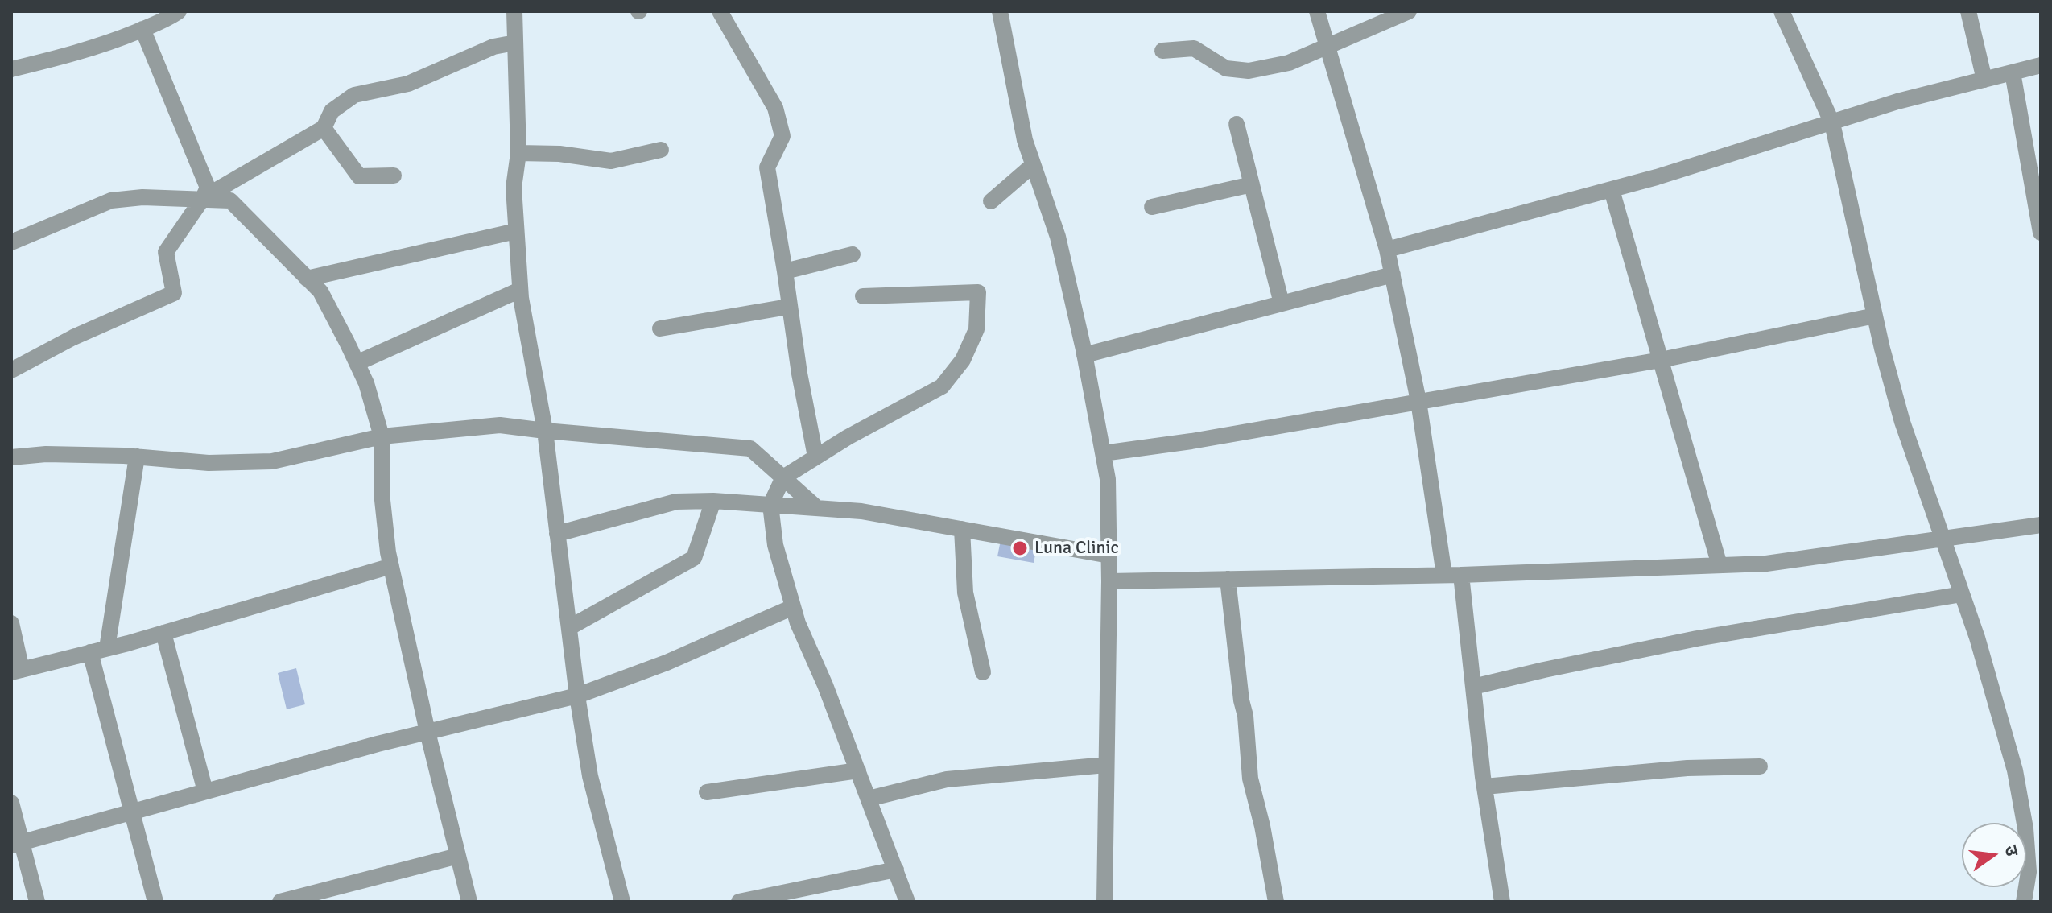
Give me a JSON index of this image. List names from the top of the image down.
{
  "places": ["Luna Clinic"],
  "north": "right"
}
